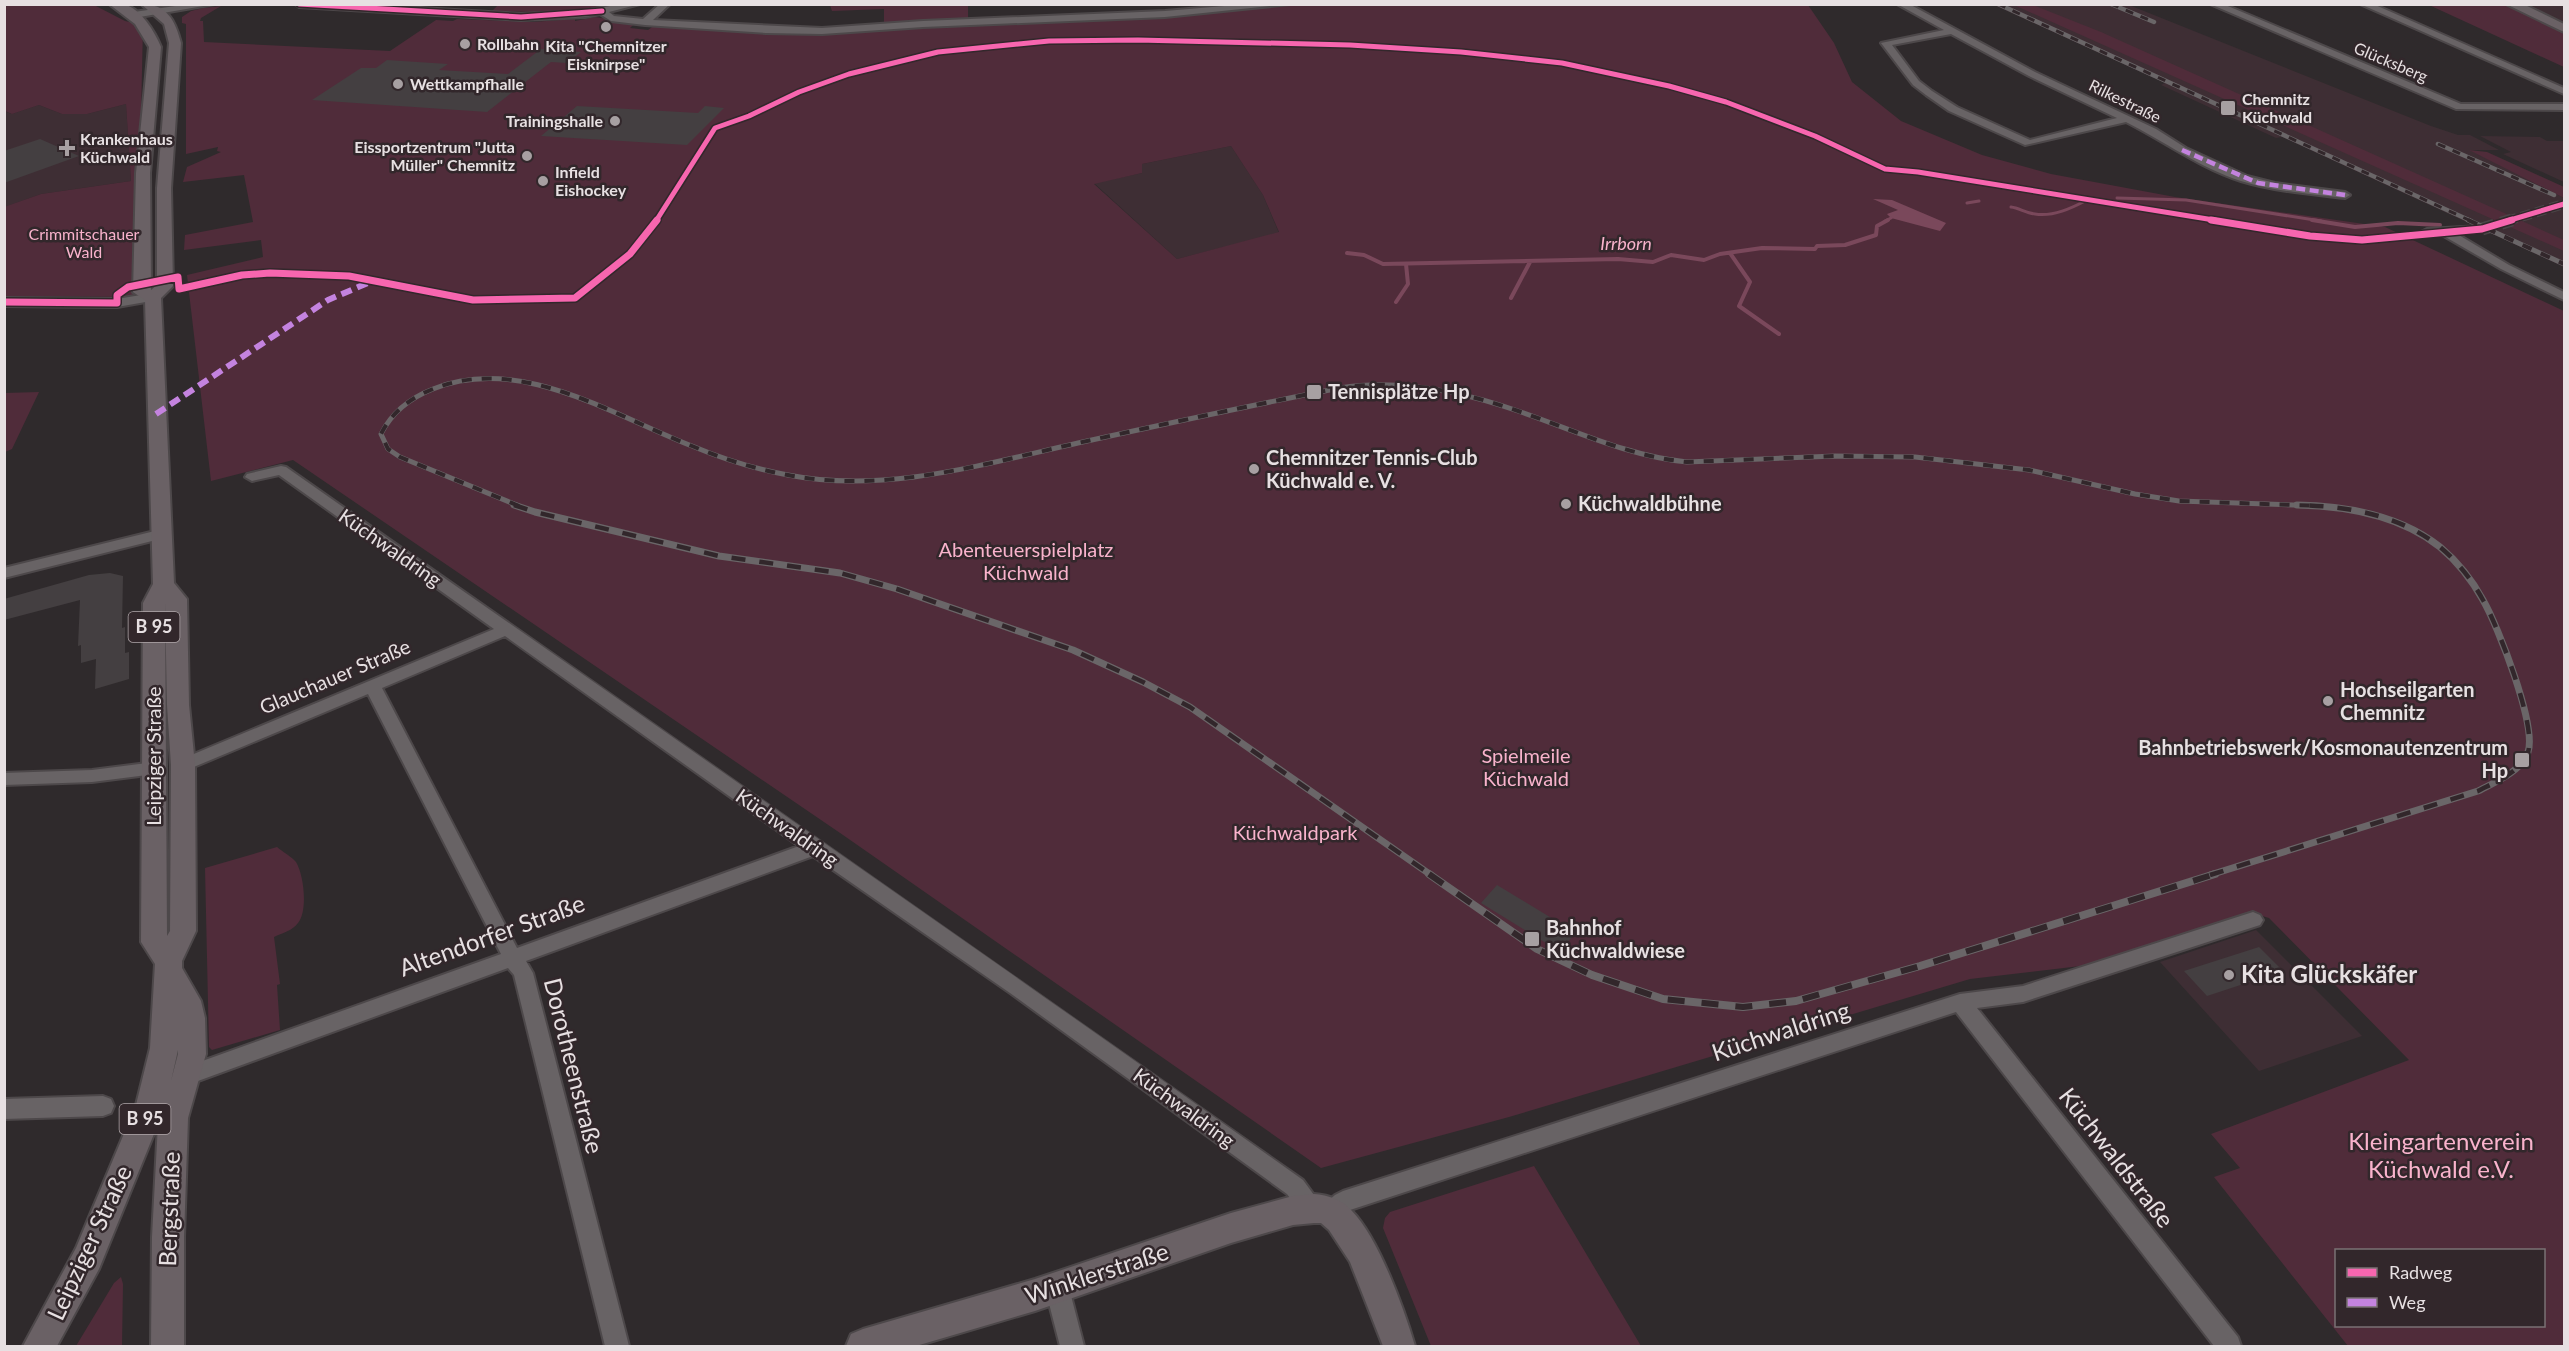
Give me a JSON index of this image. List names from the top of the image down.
{
  "streets": {
    "main road": [
      "B 95",
      "Leipziger Straße",
      "Bergstraße",
      "Winklerstraße"
    ],
    "street": [
      "Glücksberg",
      "Rilkestraße",
      "Küchwaldring",
      "Glauchauer Straße",
      "Altendorfer Straße",
      "Dorotheenstraße",
      "Küchwaldstraße"
    ]
  },
  "crossings": [
    ["Küchwaldring", "Glauchauer Straße"],
    ["Küchwaldring", "Altendorfer Straße"],
    ["Küchwaldring", "Küchwaldstraße"],
    ["Küchwaldring", "Winklerstraße"],
    ["Glauchauer Straße", "Leipziger Straße"],
    ["Glauchauer Straße", "Dorotheenstraße"],
    ["Leipziger Straße", "Bergstraße"],
    ["Altendorfer Straße", "Dorotheenstraße"],
    ["Altendorfer Straße", "Bergstraße"]
  ],
  "water": ["Irrborn"],
  "parks": [
    "Crimmitschauer Wald",
    "Abenteuerspielplatz Küchwald",
    "Spielmeile Küchwald",
    "Küchwaldpark",
    "Kleingartenverein Küchwald e.V."
  ],
  "places": {
    "other": [
      "Kita \"Chemnitzer Eisknirpse\"",
      "Rollbahn",
      "Wettkampfhalle",
      "Trainingshalle",
      "Eissportzentrum \"Jutta Müller\" Chemnitz",
      "Infield Eishockey",
      "Chemnitzer Tennis-Club Küchwald e. V.",
      "Küchwaldbühne",
      "Hochseilgarten Chemnitz",
      "Kita Glückskäfer"
    ],
    "transit": [
      "Chemnitz Küchwald",
      "Tennisplätze Hp",
      "Bahnbetriebswerk/Kosmonautenzentrum Hp",
      "Bahnhof Küchwaldwiese"
    ],
    "health": ["Krankenhaus Küchwald"]
  },
  "legend": ["Radweg", "Weg"]
}
